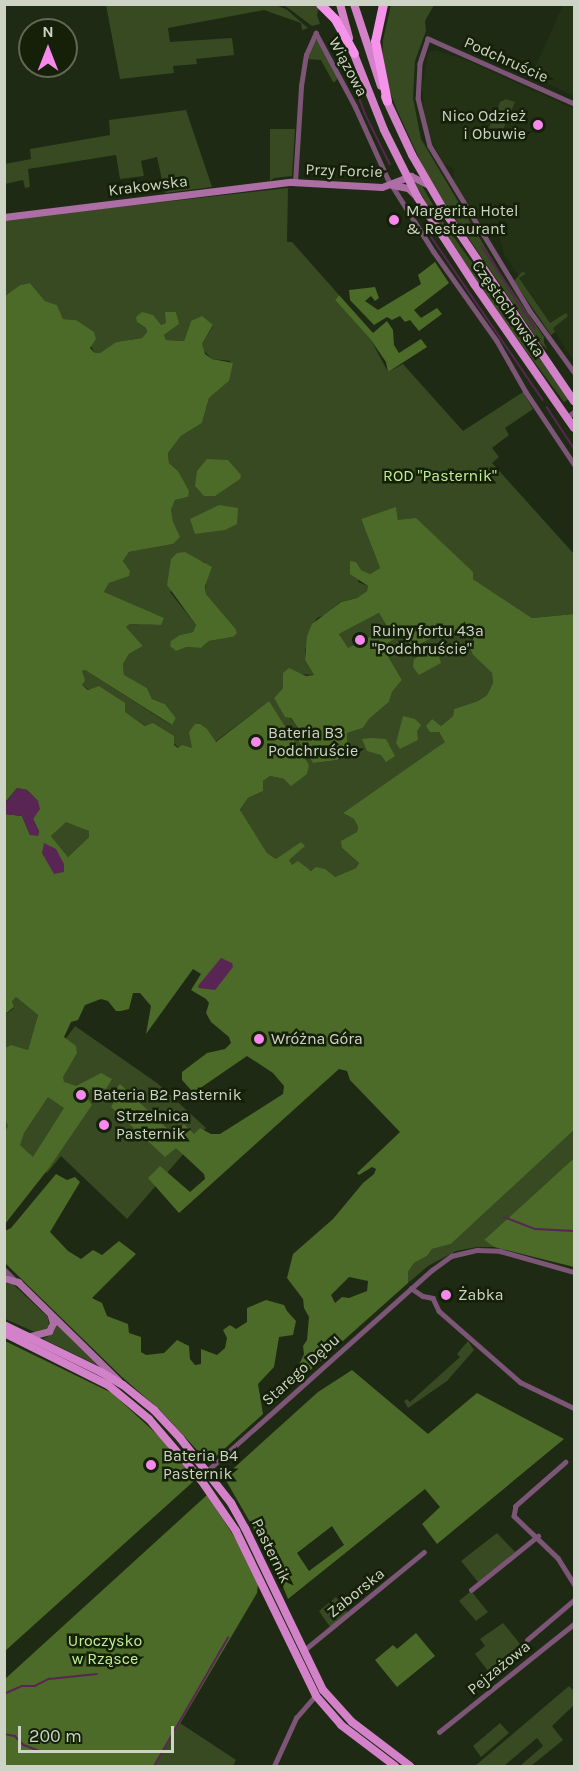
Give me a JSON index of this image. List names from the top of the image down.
{
  "streets": {
    "main road": ["Częstochowska", "Pasternik"],
    "street": [
      "Podchruście",
      "Wiązowa",
      "Przy Forcie",
      "Krakowska",
      "Starego Dębu",
      "Zaborska",
      "Pejzażowa"
    ]
  },
  "crossings": [
    ["Wiązowa", "Przy Forcie"],
    ["Wiązowa", "Krakowska"],
    ["Przy Forcie", "Krakowska"],
    ["Przy Forcie", "Częstochowska"],
    ["Starego Dębu", "Pasternik"],
    ["Pasternik", "Zaborska"]
  ],
  "parks": ["ROD \"Pasternik\"", "Uroczysko w Rząsce"],
  "places": [
    "Nico Odzież i Obuwie",
    "Margerita Hotel & Restaurant",
    "Ruiny fortu 43a \"Podchruście\"",
    "Bateria B3 Podchruście",
    "Wróżna Góra",
    "Bateria B2 Pasternik",
    "Strzelnica Pasternik",
    "Żabka",
    "Bateria B4 Pasternik"
  ],
  "scale_bar": "200 m",
  "north": "top"
}
